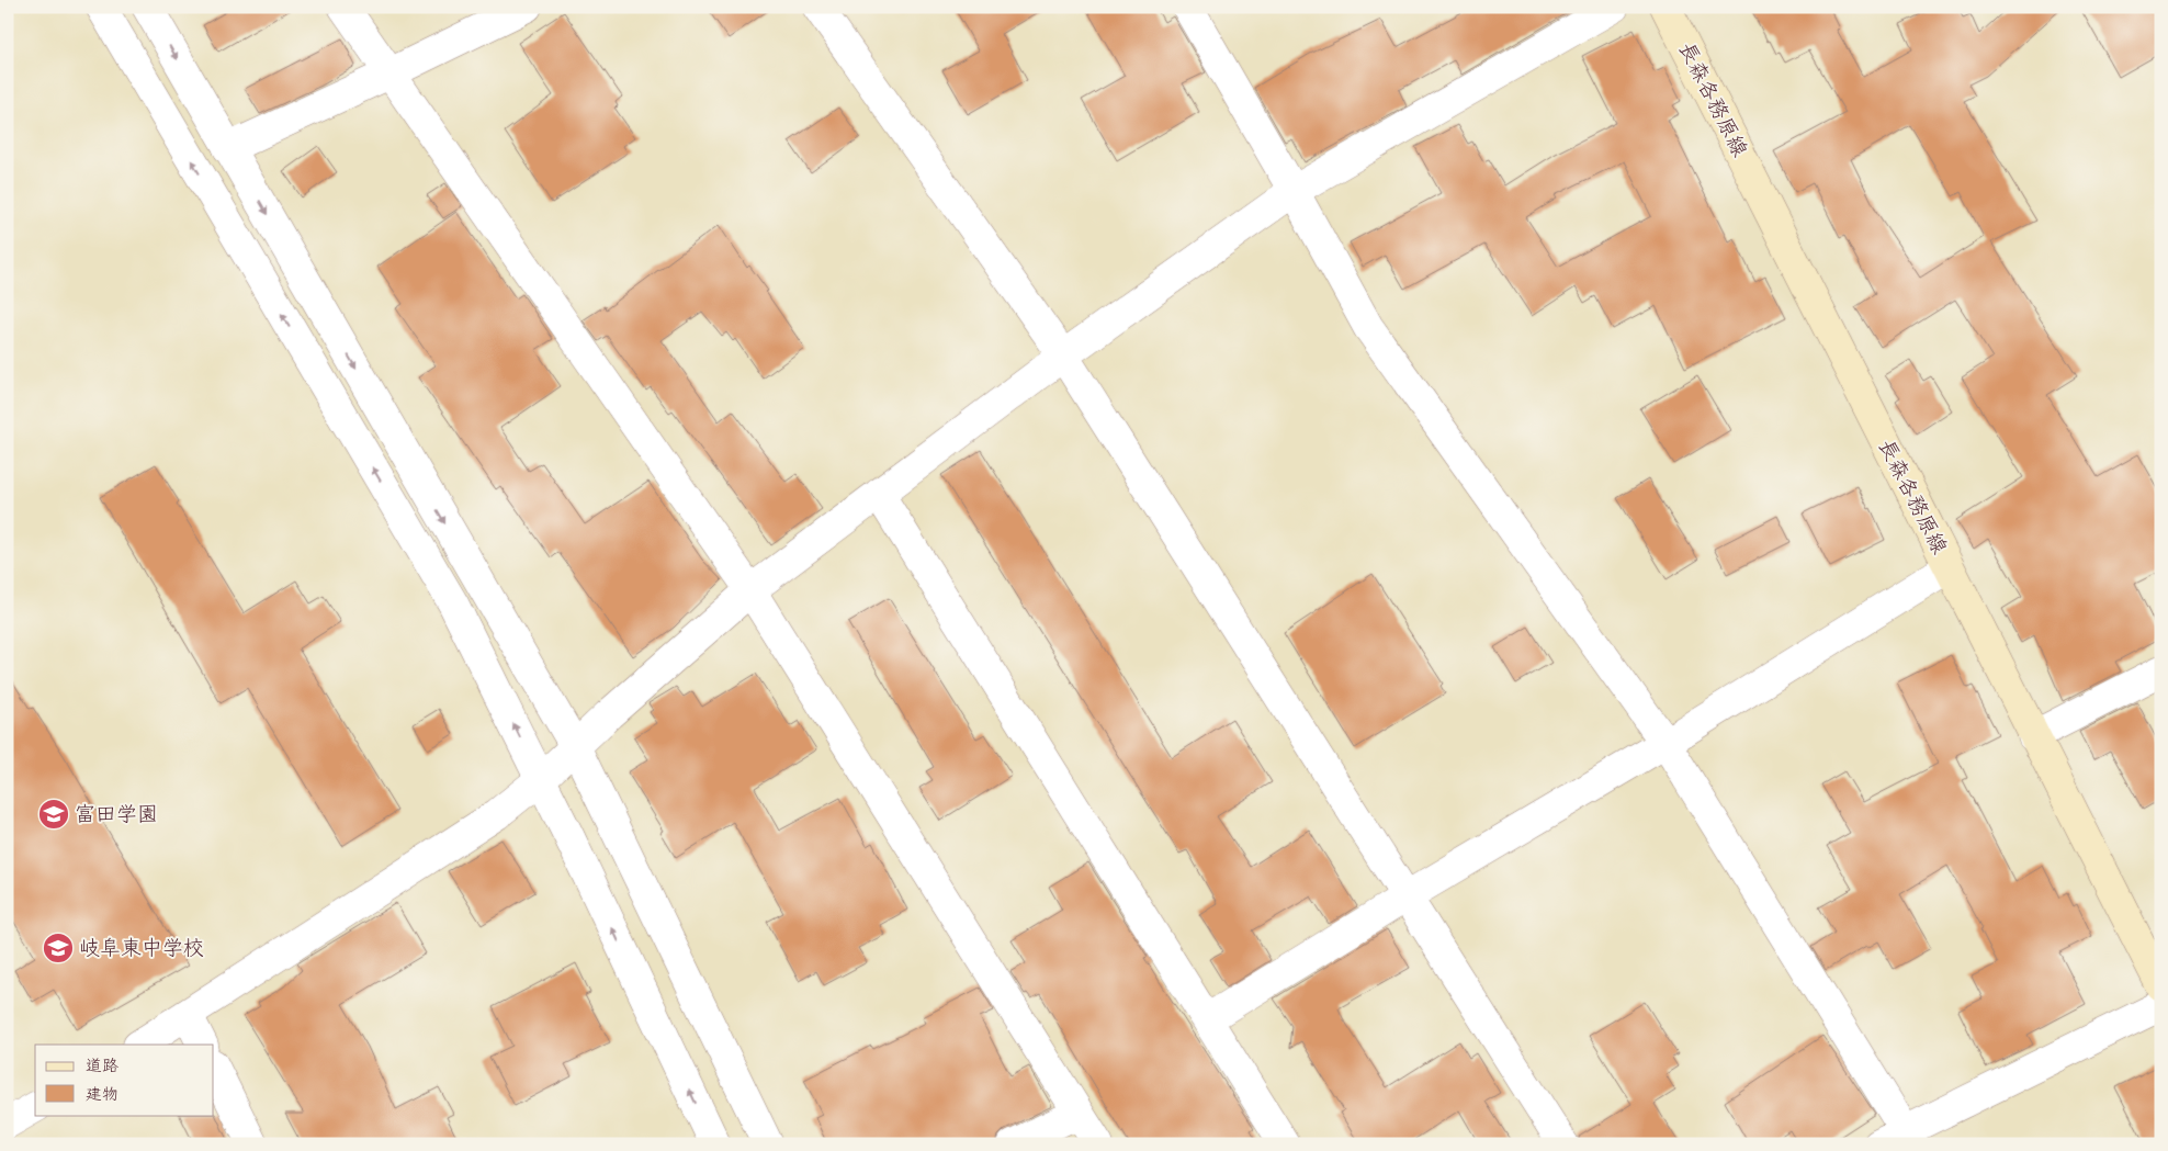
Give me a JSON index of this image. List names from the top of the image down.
{
  "streets": {
    "main road": ["長森各務原線"]
  },
  "places": {
    "school or university": ["富田学園", "岐阜東中学校"]
  },
  "legend": ["道路", "建物"]
}
